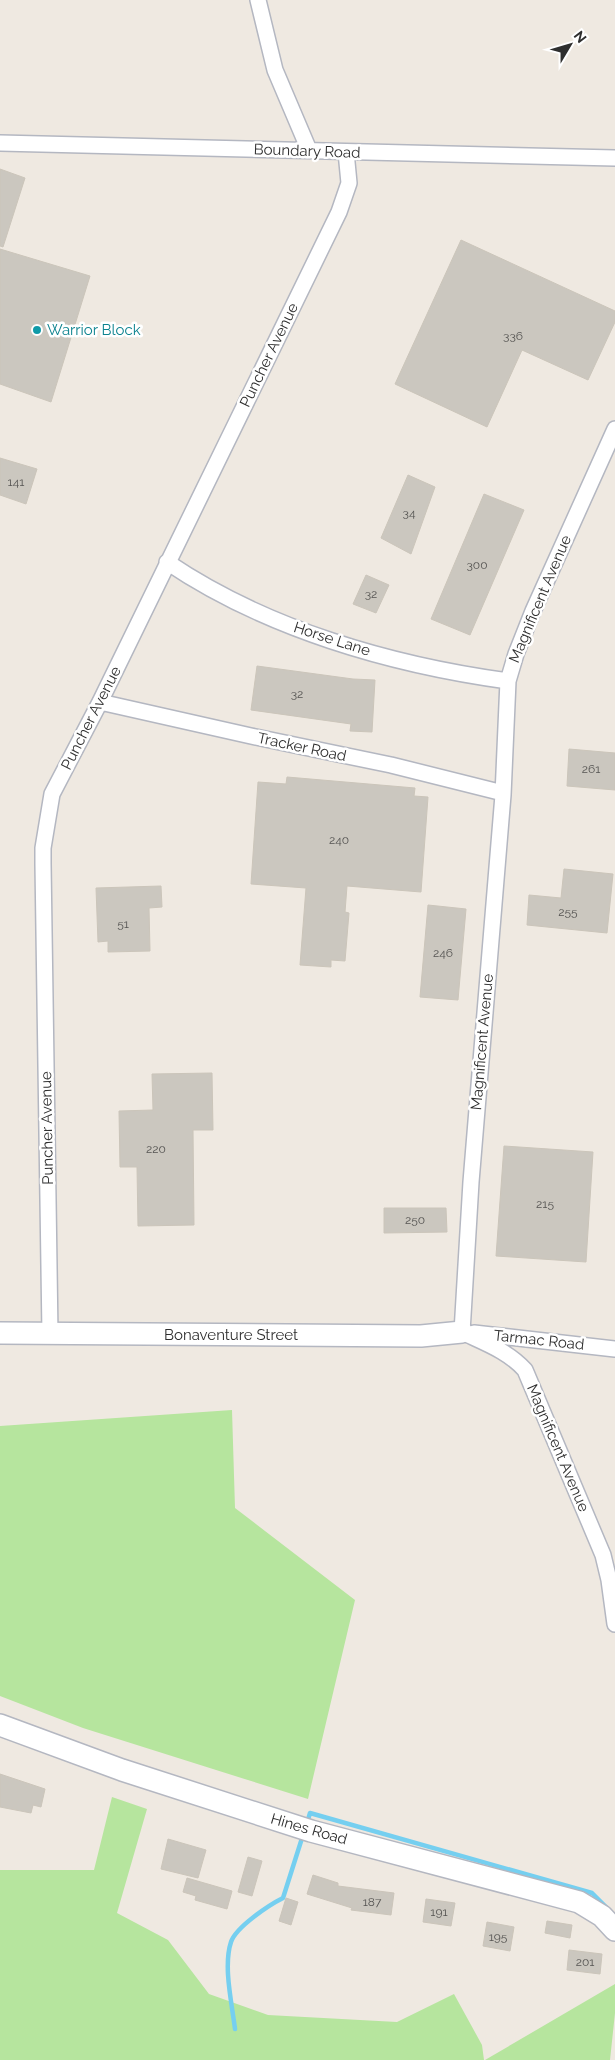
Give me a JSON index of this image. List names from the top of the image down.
{
  "streets": {
    "street": [
      "Boundary Road",
      "Puncher Avenue",
      "Magnificent Avenue",
      "Horse Lane",
      "Tracker Road",
      "Bonaventure Street",
      "Tarmac Road",
      "Hines Road"
    ]
  },
  "crossings": [
    ["Boundary Road", "Puncher Avenue"],
    ["Puncher Avenue", "Horse Lane"],
    ["Puncher Avenue", "Tracker Road"],
    ["Puncher Avenue", "Bonaventure Street"],
    ["Magnificent Avenue", "Horse Lane"],
    ["Magnificent Avenue", "Tracker Road"],
    ["Magnificent Avenue", "Bonaventure Street"],
    ["Magnificent Avenue", "Tarmac Road"],
    ["Bonaventure Street", "Tarmac Road"]
  ],
  "places": ["Warrior Block"],
  "house_numbers": [
    "336",
    "141",
    "34",
    "300",
    "32",
    "32",
    "261",
    "240",
    "255",
    "51",
    "246",
    "220",
    "215",
    "250",
    "187",
    "191",
    "195",
    "201"
  ],
  "north": "top right"
}
